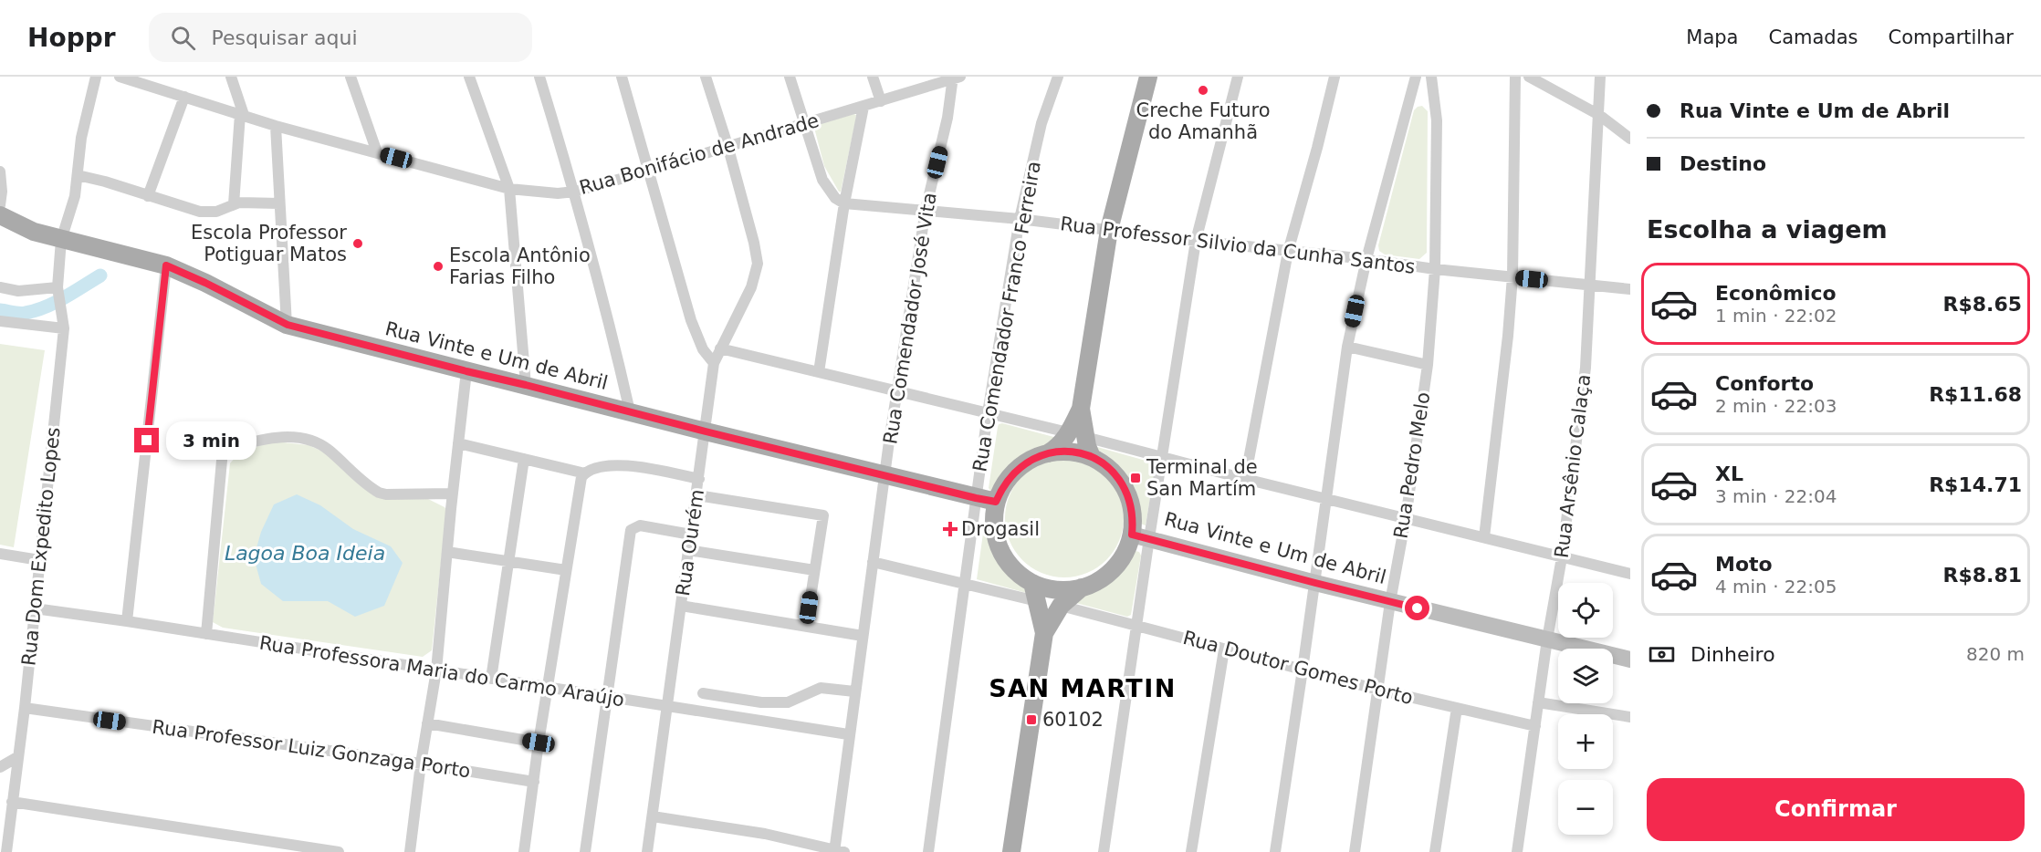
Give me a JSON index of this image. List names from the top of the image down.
{
  "streets": {
    "main road": ["Rua Vinte e Um de Abril"],
    "street": [
      "Rua Bonifácio de Andrade",
      "Rua Professor Silvio da Cunha Santos",
      "Rua Comendador Franco Ferreira",
      "Rua Comendador José Vita",
      "Rua Pedro Melo",
      "Rua Arsênio Calaça",
      "Rua Ourém",
      "Rua Dom Expedito Lopes",
      "Rua Doutor Gomes Porto",
      "Rua Professora Maria do Carmo Araújo",
      "Rua Professor Luiz Gonzaga Porto"
    ]
  },
  "crossings": [
    ["Rua Bonifácio de Andrade", "Rua Comendador José Vita"],
    ["Rua Bonifácio de Andrade", "Rua Ourém"],
    ["Rua Professor Silvio da Cunha Santos", "Rua Comendador Franco Ferreira"],
    ["Rua Professor Silvio da Cunha Santos", "Rua Comendador José Vita"],
    ["Rua Professor Silvio da Cunha Santos", "Rua Pedro Melo"],
    ["Rua Professor Silvio da Cunha Santos", "Rua Arsênio Calaça"],
    ["Rua Comendador Franco Ferreira", "Rua Vinte e Um de Abril"],
    ["Rua Comendador José Vita", "Rua Vinte e Um de Abril"],
    ["Rua Comendador José Vita", "Rua Professora Maria do Carmo Araújo"],
    ["Rua Vinte e Um de Abril", "Rua Pedro Melo"],
    ["Rua Vinte e Um de Abril", "Rua Arsênio Calaça"],
    ["Rua Vinte e Um de Abril", "Rua Ourém"],
    ["Rua Vinte e Um de Abril", "Rua Dom Expedito Lopes"],
    ["Rua Pedro Melo", "Rua Doutor Gomes Porto"],
    ["Rua Arsênio Calaça", "Rua Doutor Gomes Porto"],
    ["Rua Ourém", "Rua Professora Maria do Carmo Araújo"],
    ["Rua Dom Expedito Lopes", "Rua Professora Maria do Carmo Araújo"],
    ["Rua Dom Expedito Lopes", "Rua Professor Luiz Gonzaga Porto"]
  ],
  "districts": ["SAN MARTIN"],
  "water": ["Lagoa Boa Ideia"],
  "places": {
    "other": ["Creche Futuro do Amanhã", "Escola Professor Potiguar Matos", "Escola Antônio Farias Filho"],
    "transit": ["Terminal de San Martím", "60102"],
    "health": ["Drogasil"]
  },
  "page": {
    "header": "Hoppr",
    "search": "Pesquisar aqui",
    "nav": ["Mapa", "Camadas", "Compartilhar"],
    "banner": ["Rua Vinte e Um de Abril", "Destino"],
    "heading": "Escolha a viagem",
    "list": [
      {
        "name": "Econômico",
        "note": "1 min · 22:02",
        "value": "R$8.65"
      },
      {
        "name": "Conforto",
        "note": "2 min · 22:03",
        "value": "R$11.68"
      },
      {
        "name": "XL",
        "note": "3 min · 22:04",
        "value": "R$14.71"
      },
      {
        "name": "Moto",
        "note": "4 min · 22:05",
        "value": "R$8.81"
      }
    ],
    "bubble": "3 min",
    "map_buttons": ["+", "−"],
    "pay": ["Dinheiro", "820 m"],
    "buttons": "Confirmar"
  }
}
